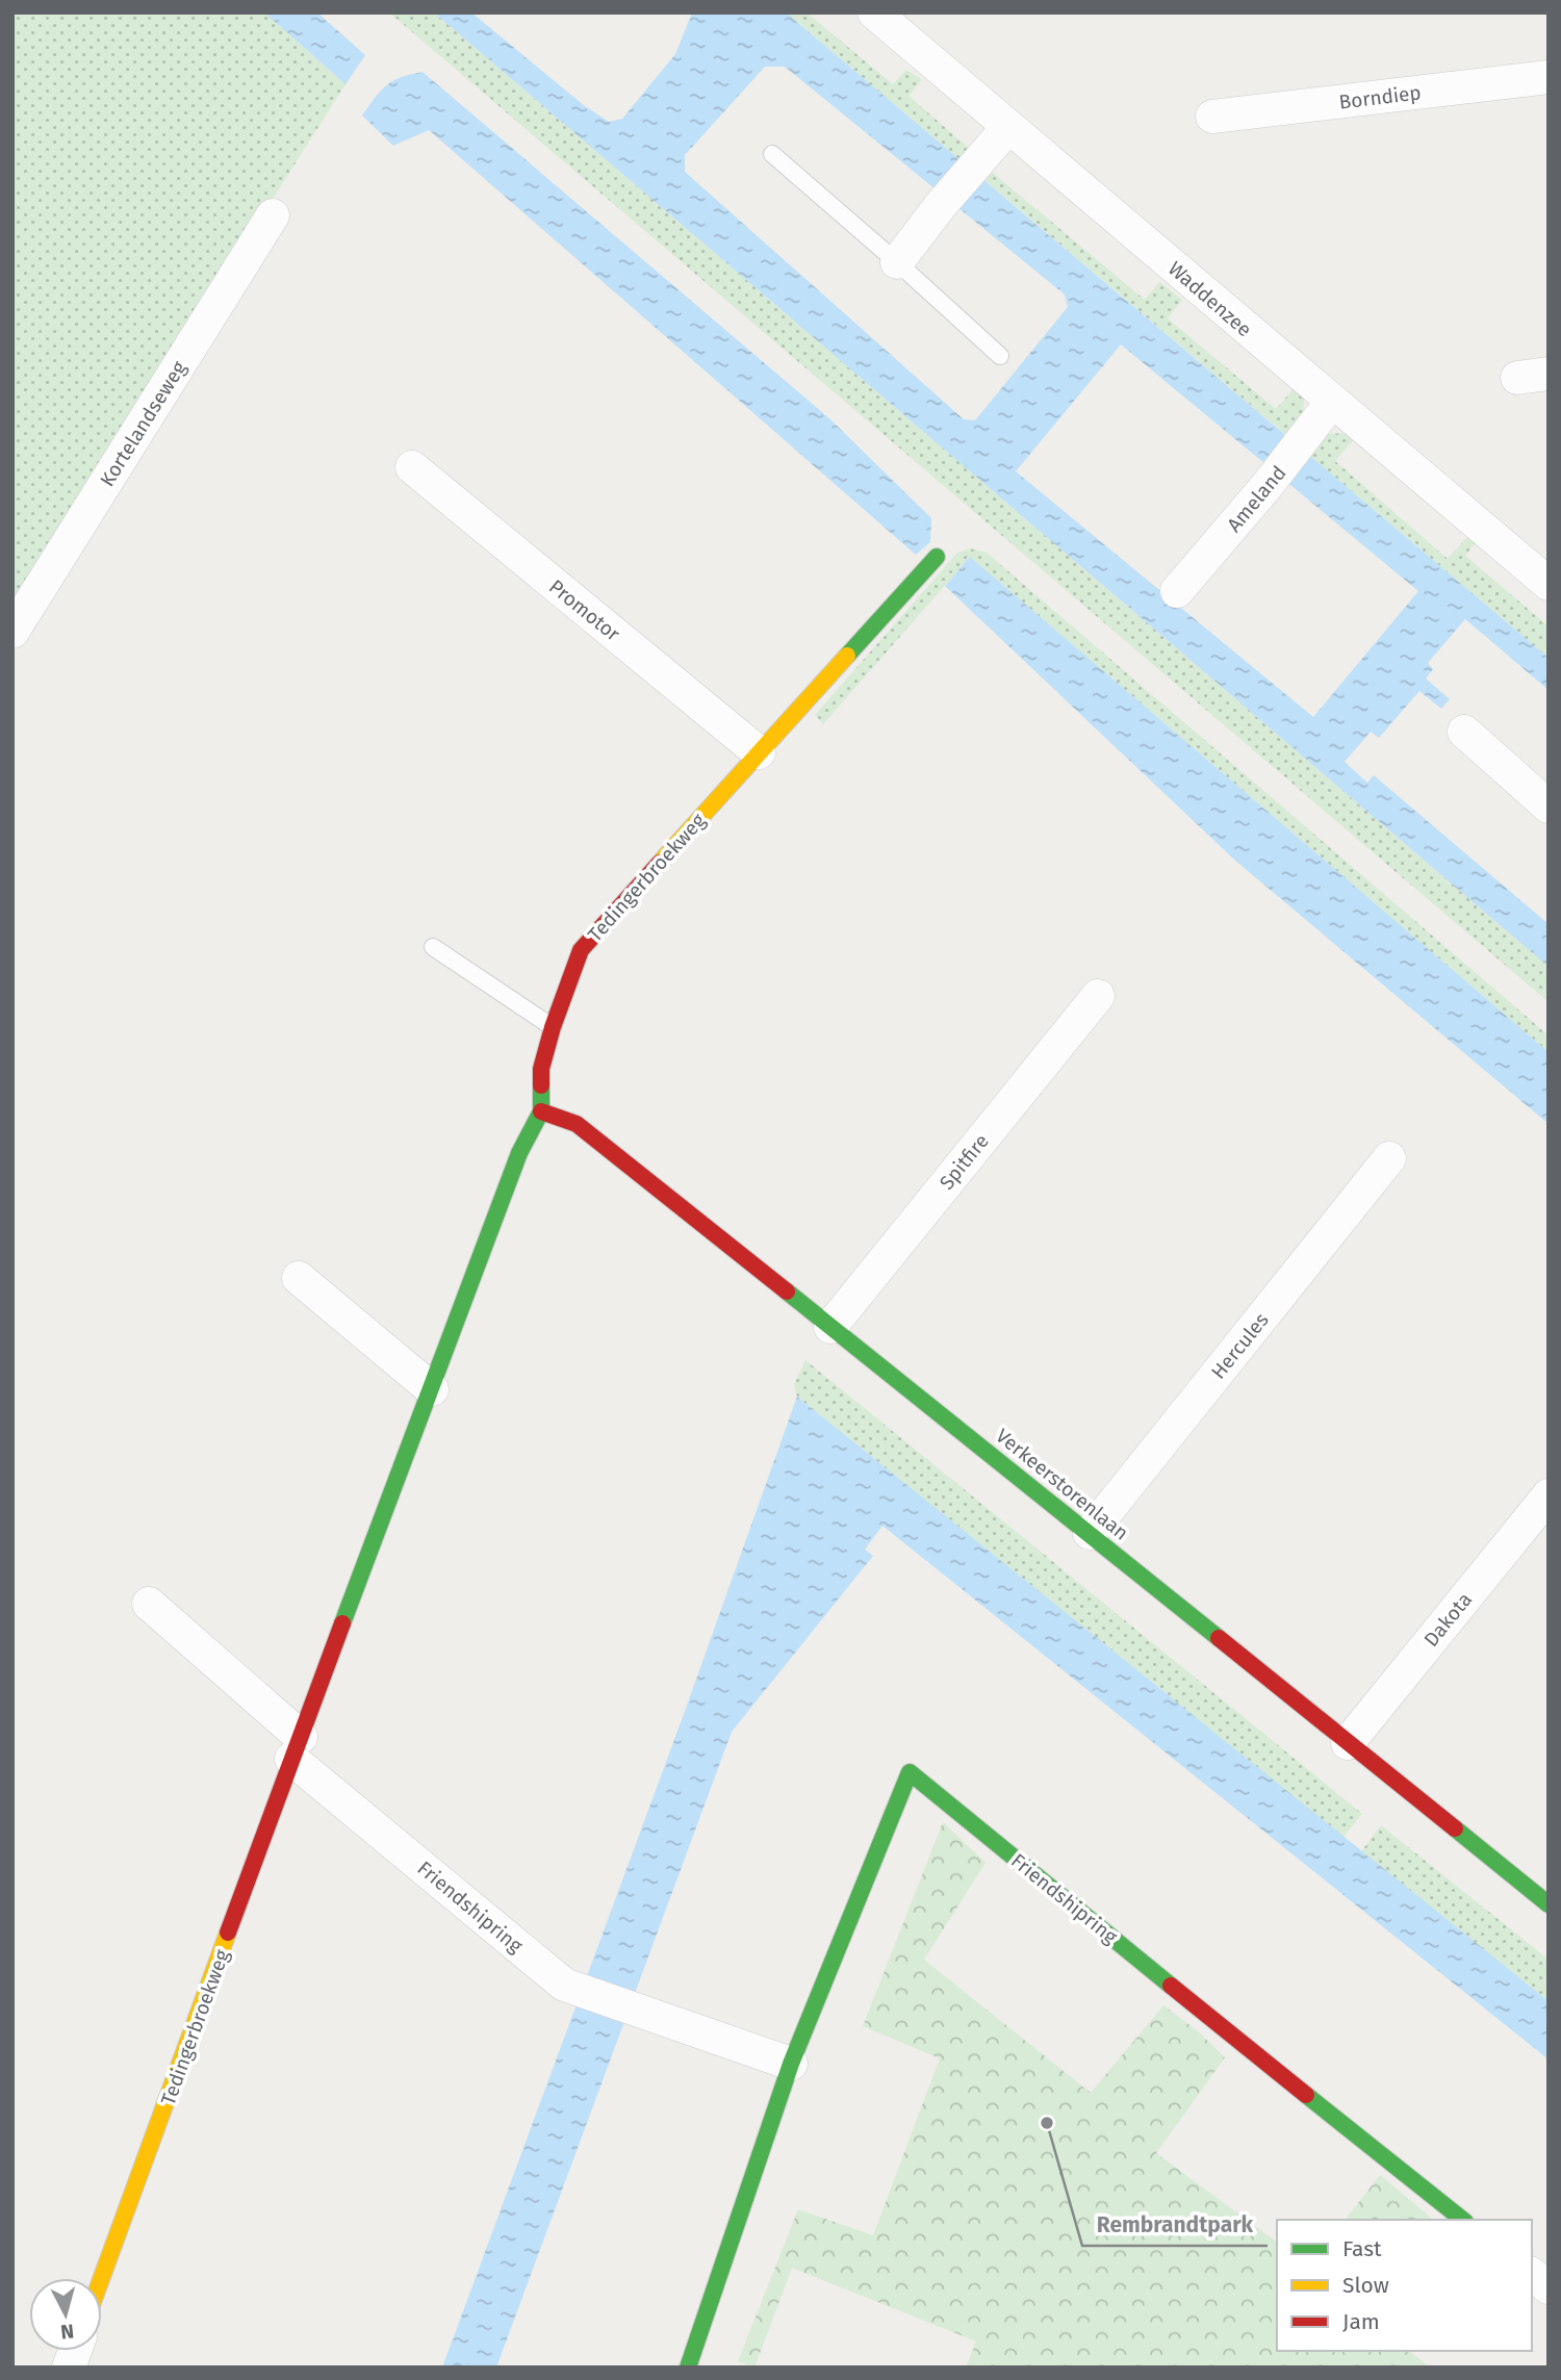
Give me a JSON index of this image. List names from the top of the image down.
{
  "streets": {
    "street": [
      "Borndiep",
      "Waddenzee",
      "Kortelandseweg",
      "Ameland",
      "Promotor",
      "Tedingerbroekweg",
      "Spitfire",
      "Hercules",
      "Verkeerstorenlaan",
      "Dakota",
      "Friendshipring"
    ]
  },
  "crossings": [
    ["Waddenzee", "Ameland"],
    ["Promotor", "Tedingerbroekweg"],
    ["Tedingerbroekweg", "Verkeerstorenlaan"],
    ["Tedingerbroekweg", "Friendshipring"],
    ["Spitfire", "Verkeerstorenlaan"],
    ["Hercules", "Verkeerstorenlaan"],
    ["Verkeerstorenlaan", "Dakota"]
  ],
  "places": ["Rembrandtpark"],
  "legend": ["Fast", "Slow", "Jam"],
  "north": "bottom"
}
